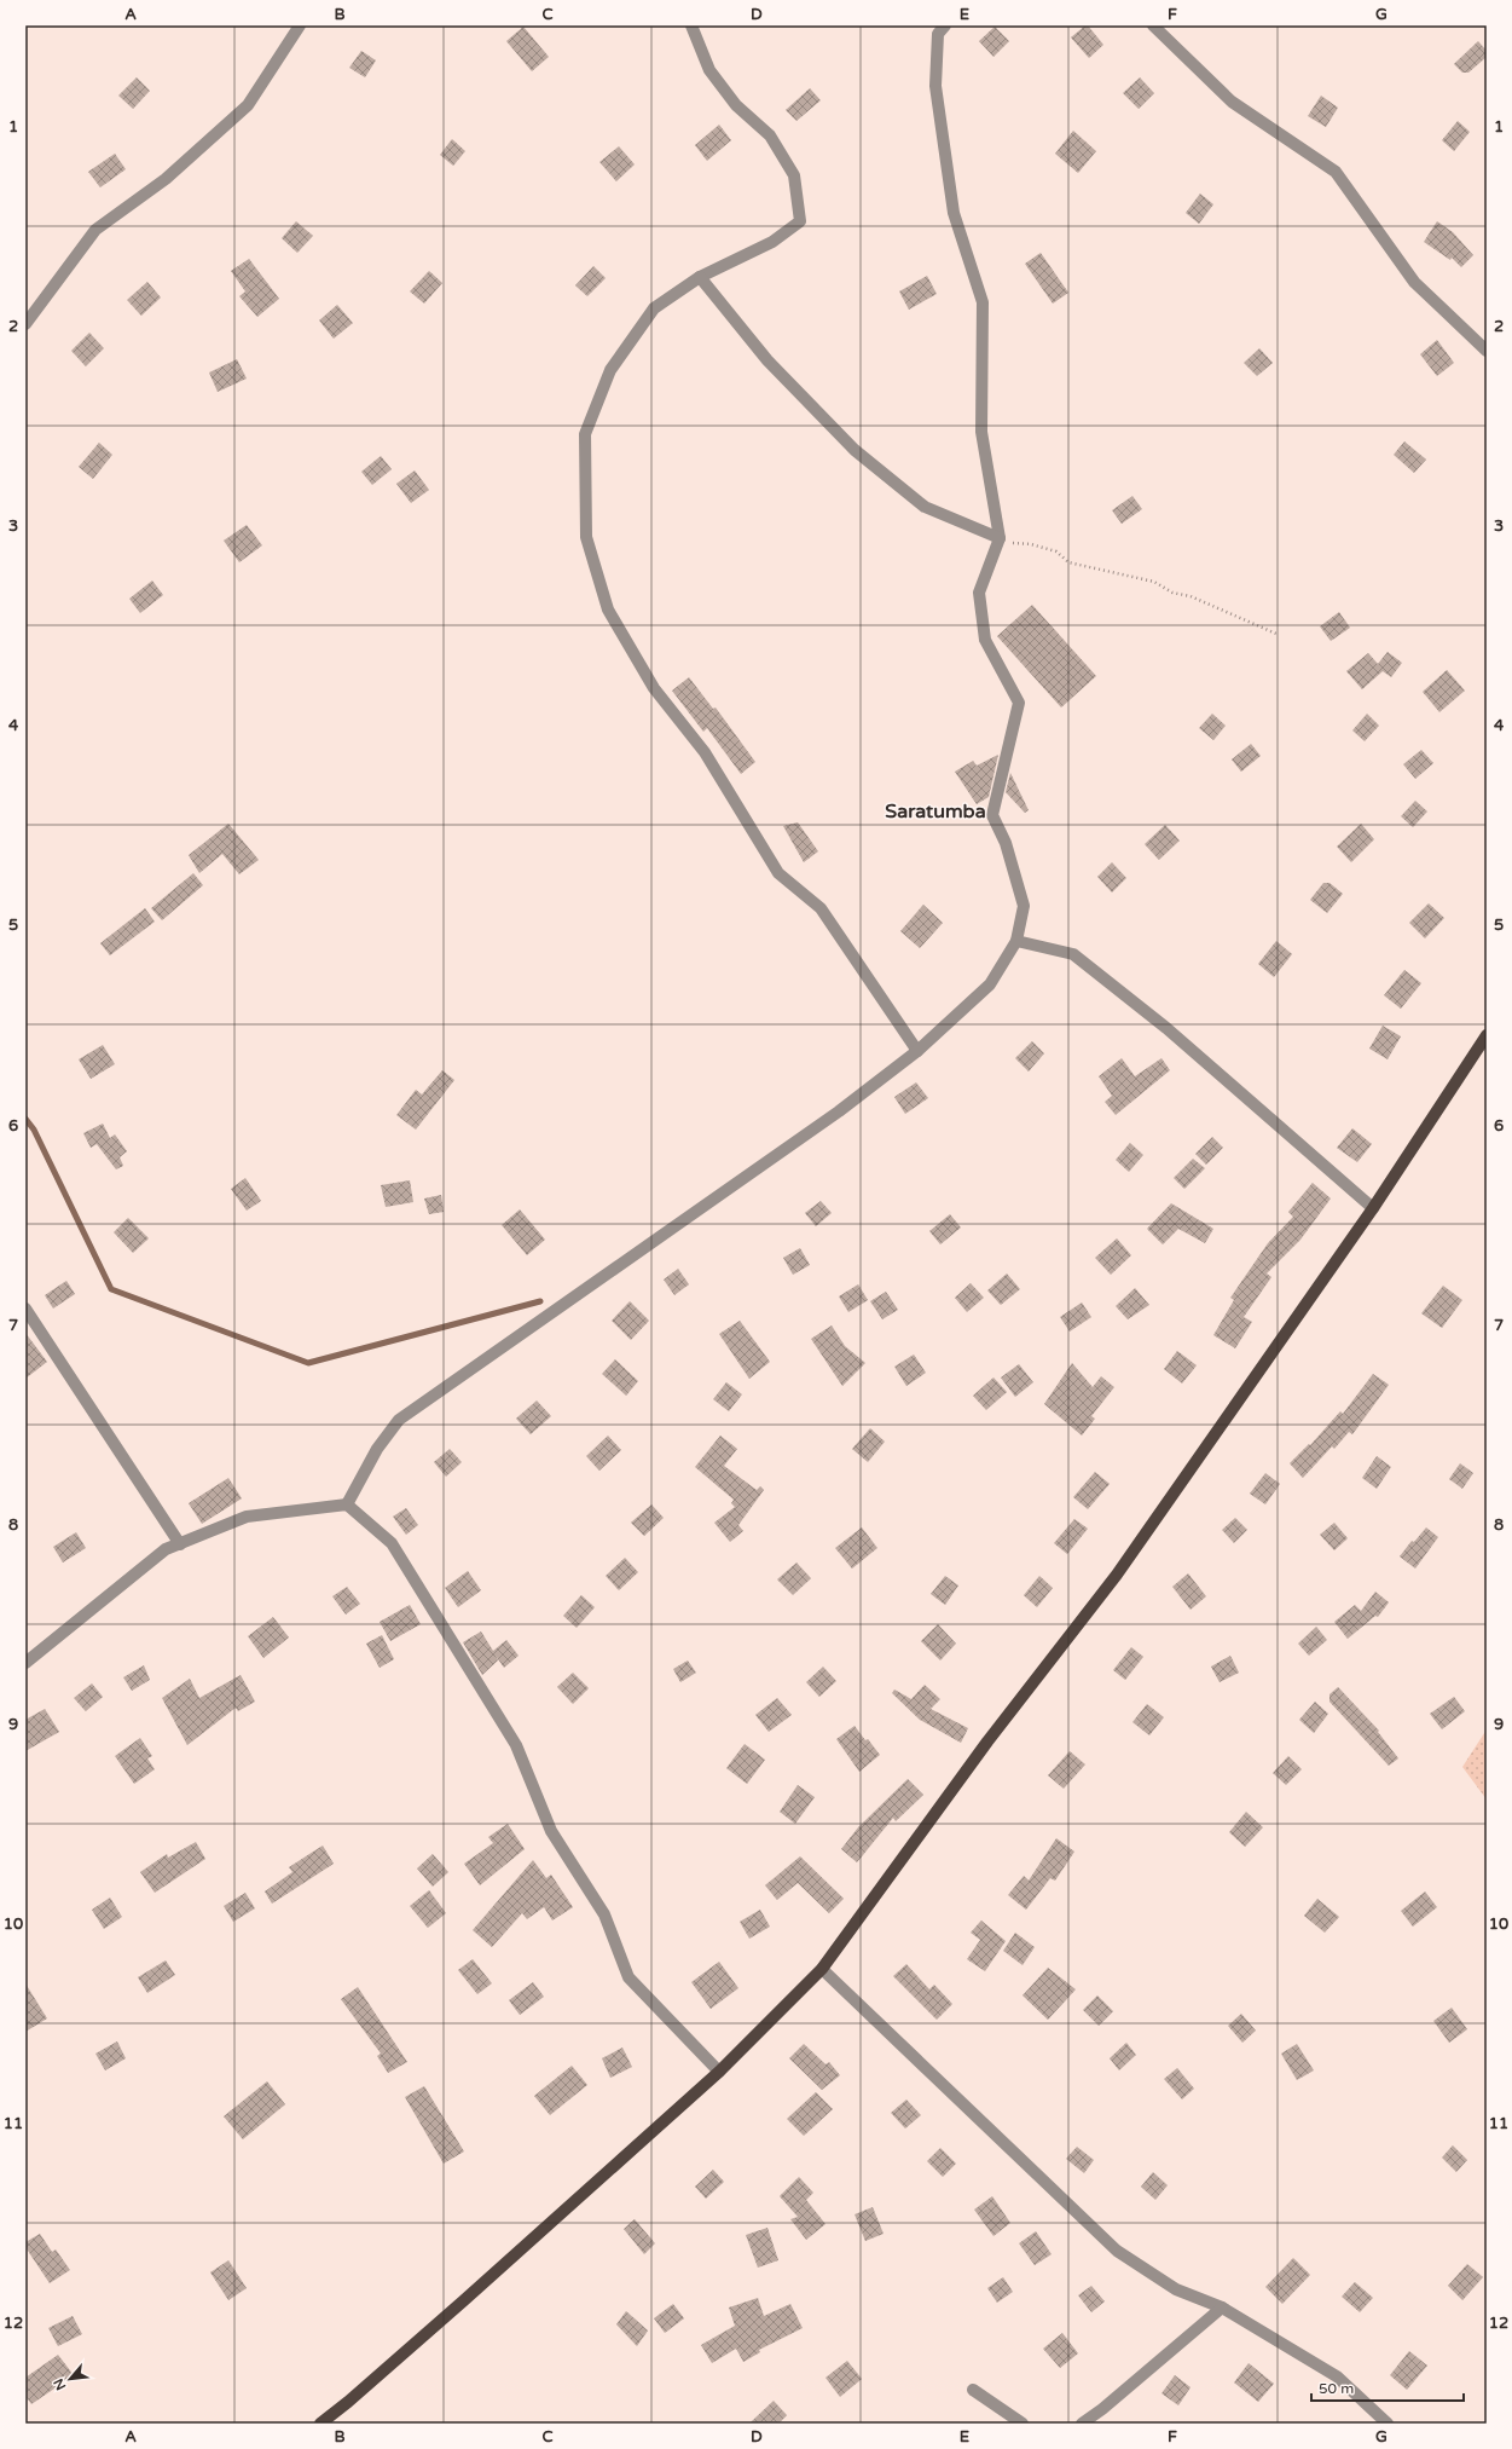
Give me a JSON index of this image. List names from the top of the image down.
{
  "districts": ["Saratumba"],
  "scale_bar": "50 m",
  "north": "bottom left",
  "grid": {
    "columns": [
      "A",
      "B",
      "C",
      "D",
      "E",
      "F",
      "G"
    ],
    "rows": [
      "1",
      "2",
      "3",
      "4",
      "5",
      "6",
      "7",
      "8",
      "9",
      "10",
      "11",
      "12"
    ]
  }
}
